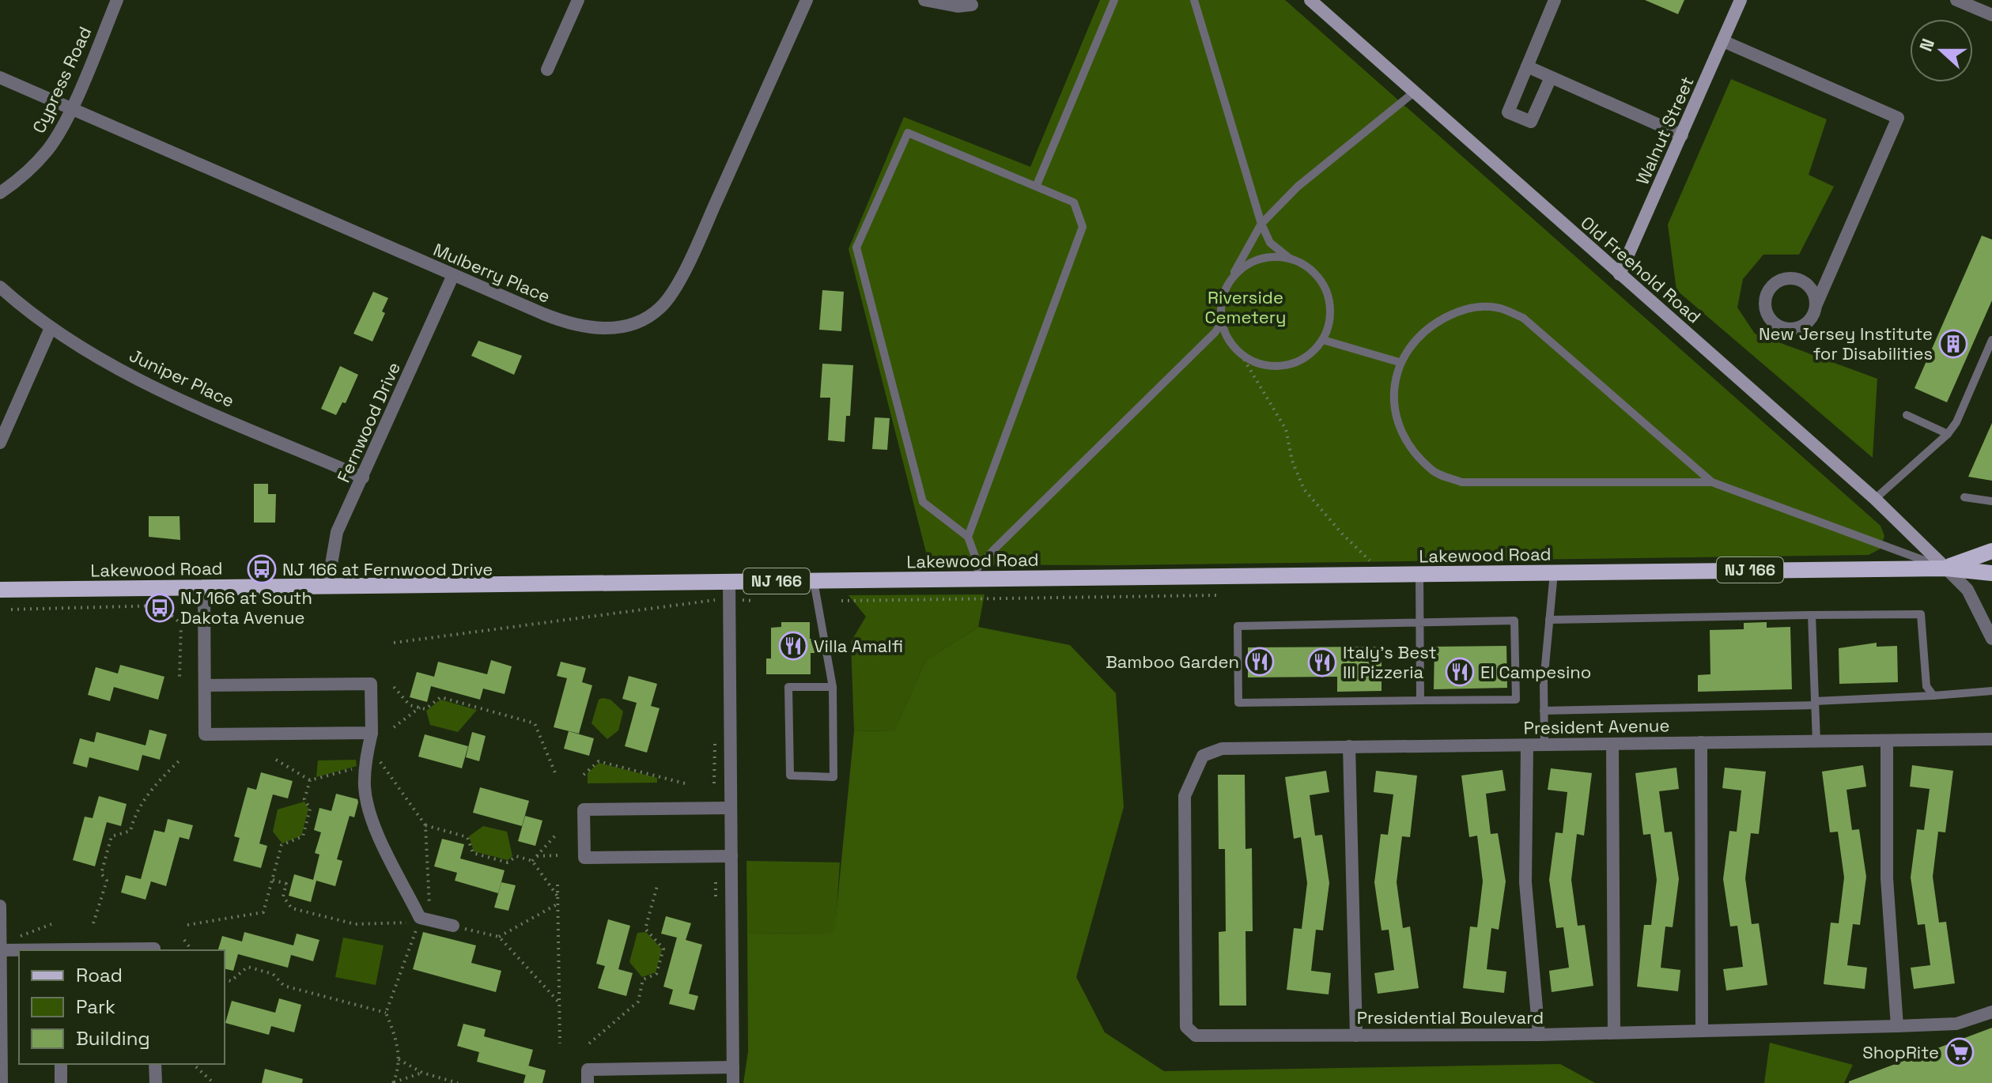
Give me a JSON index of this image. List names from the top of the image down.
{
  "streets": {
    "main road": [
      "Walnut Street",
      "Old Freehold Road",
      "Lakewood Road",
      "NJ 166"
    ],
    "street": [
      "Cypress Road",
      "Mulberry Place",
      "Juniper Place",
      "Fernwood Drive",
      "President Avenue",
      "Presidential Boulevard"
    ]
  },
  "crossings": [
    ["Cypress Road", "Mulberry Place"],
    ["Walnut Street", "Old Freehold Road"],
    ["Old Freehold Road", "Lakewood Road"],
    ["Mulberry Place", "Fernwood Drive"],
    ["Juniper Place", "Fernwood Drive"],
    ["Fernwood Drive", "Lakewood Road"],
    ["President Avenue", "Presidential Boulevard"]
  ],
  "parks": ["Riverside Cemetery"],
  "places": {
    "building": ["New Jersey Institute for Disabilities"],
    "bus stop": ["NJ 166 at Fernwood Drive", "NJ 166 at South Dakota Avenue"],
    "restaurant": [
      "Villa Amalfi",
      "Bamboo Garden",
      "Italy's Best III Pizzeria",
      "El Campesino"
    ],
    "supermarket": ["ShopRite"]
  },
  "legend": ["Road", "Park", "Building"],
  "north": "left"
}
